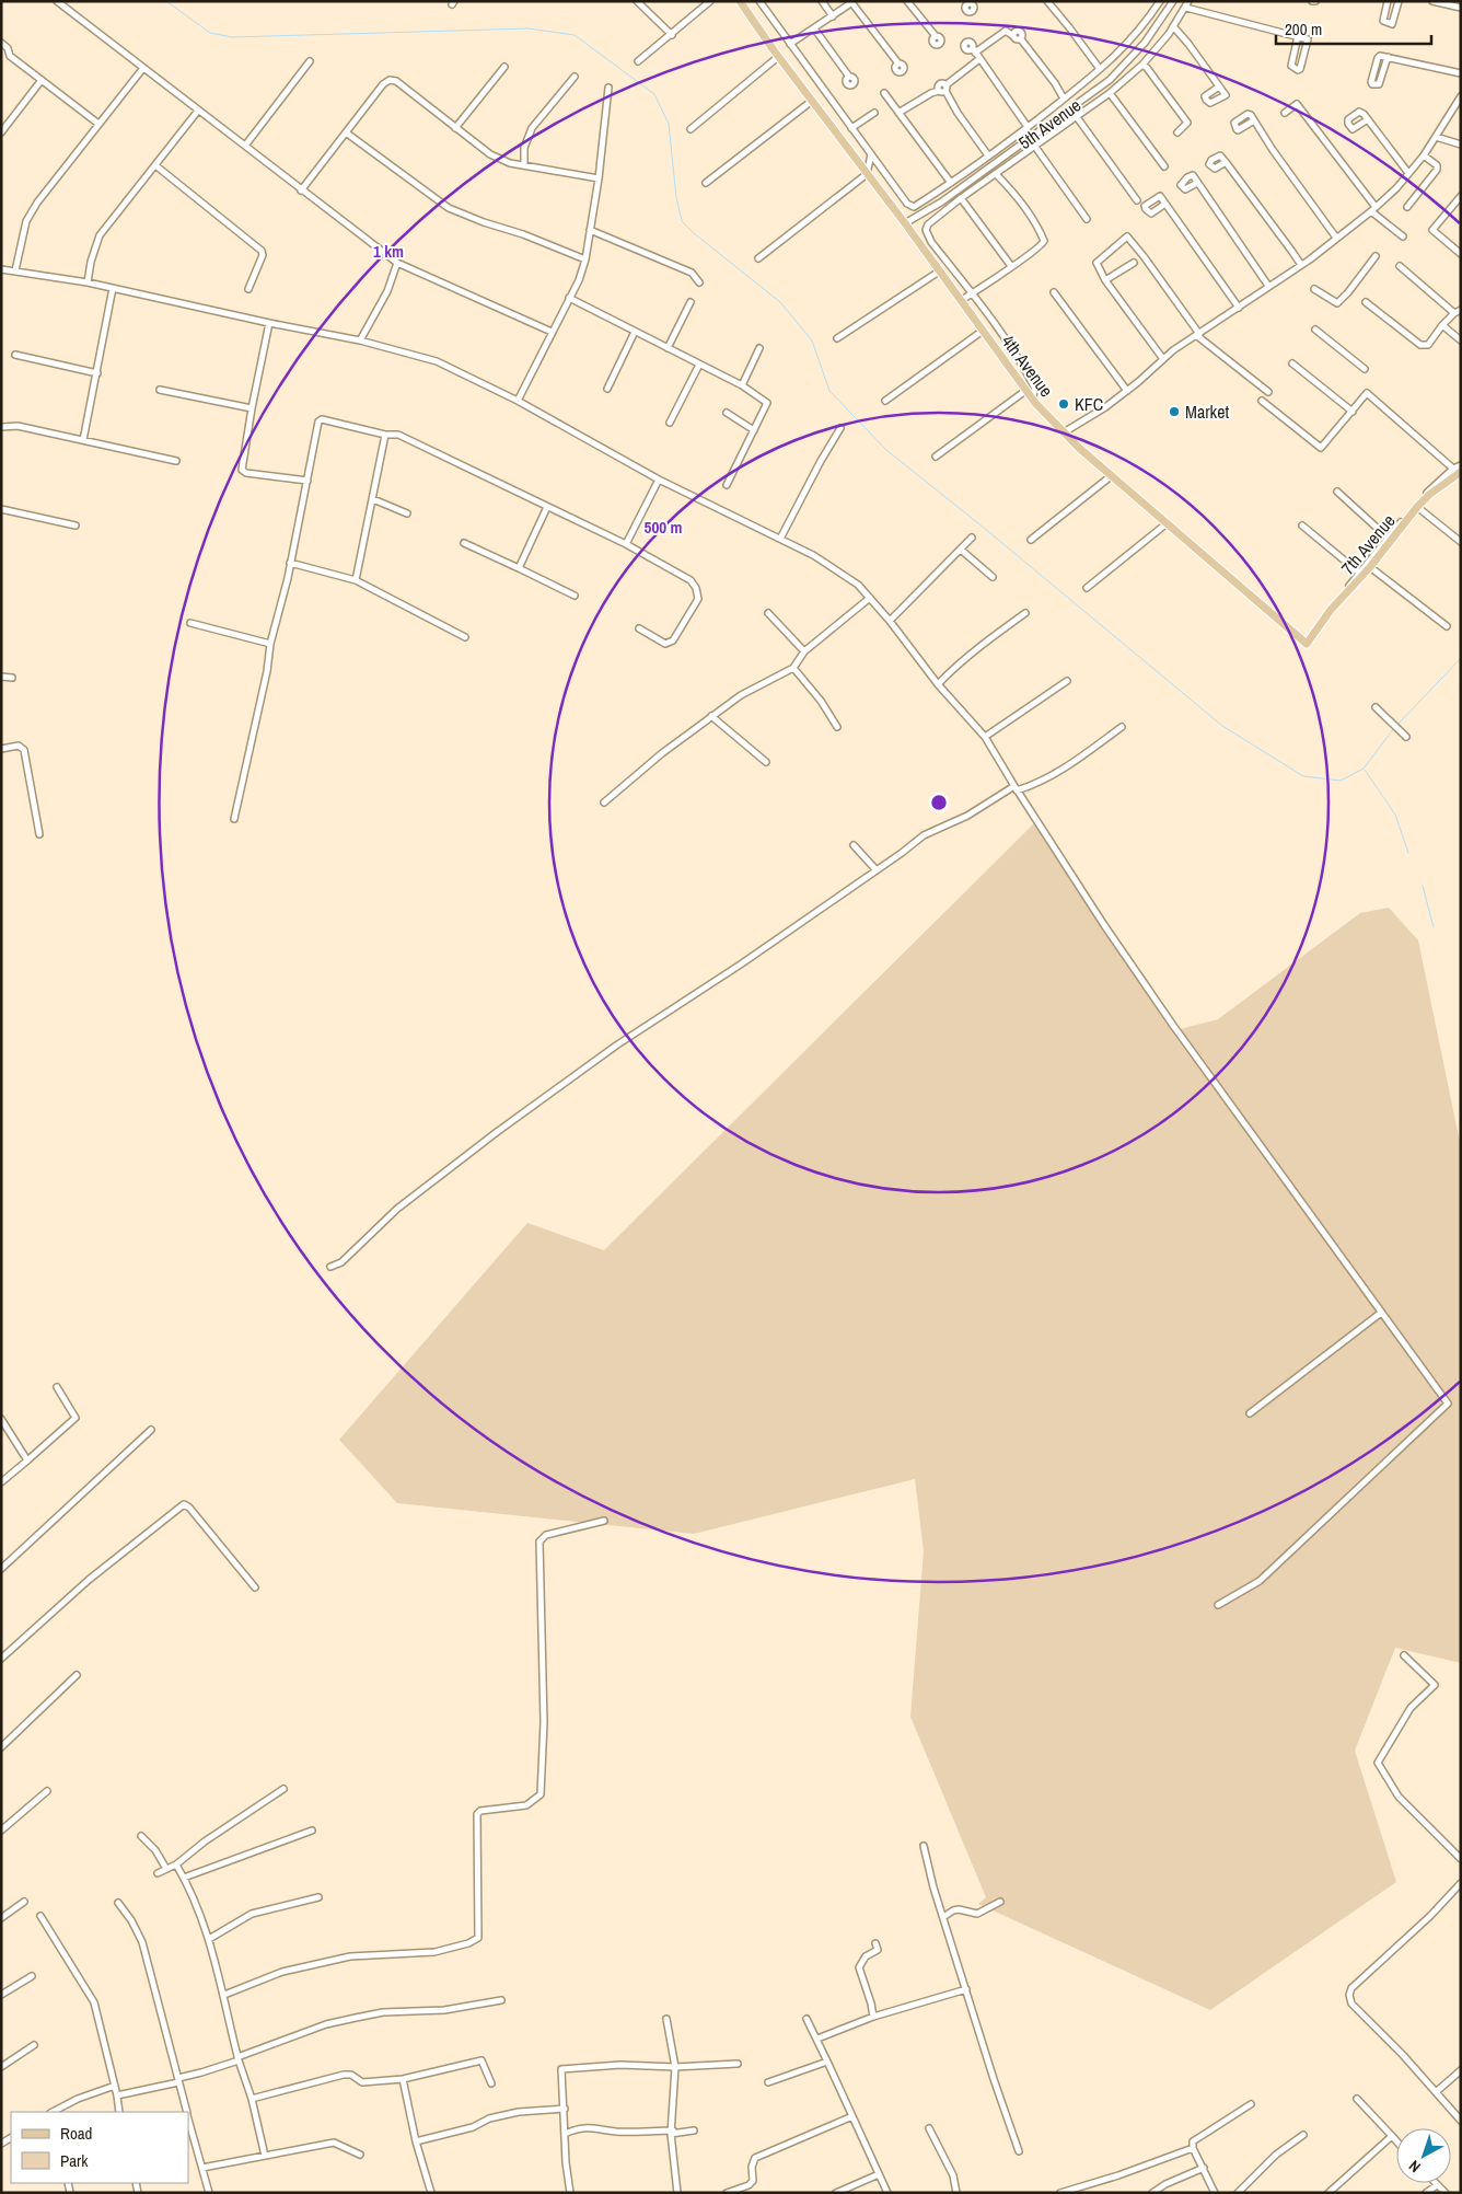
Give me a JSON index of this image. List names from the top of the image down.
{
  "streets": {
    "main road": ["4th Avenue", "7th Avenue"],
    "street": ["5th Avenue"]
  },
  "crossings": [
    ["5th Avenue", "4th Avenue"],
    ["4th Avenue", "7th Avenue"]
  ],
  "places": ["KFC", "Market"],
  "legend": ["Road", "Park"],
  "scale_bar": "200 m",
  "north": "bottom left",
  "rings": ["1 km", "500 m"]
}
